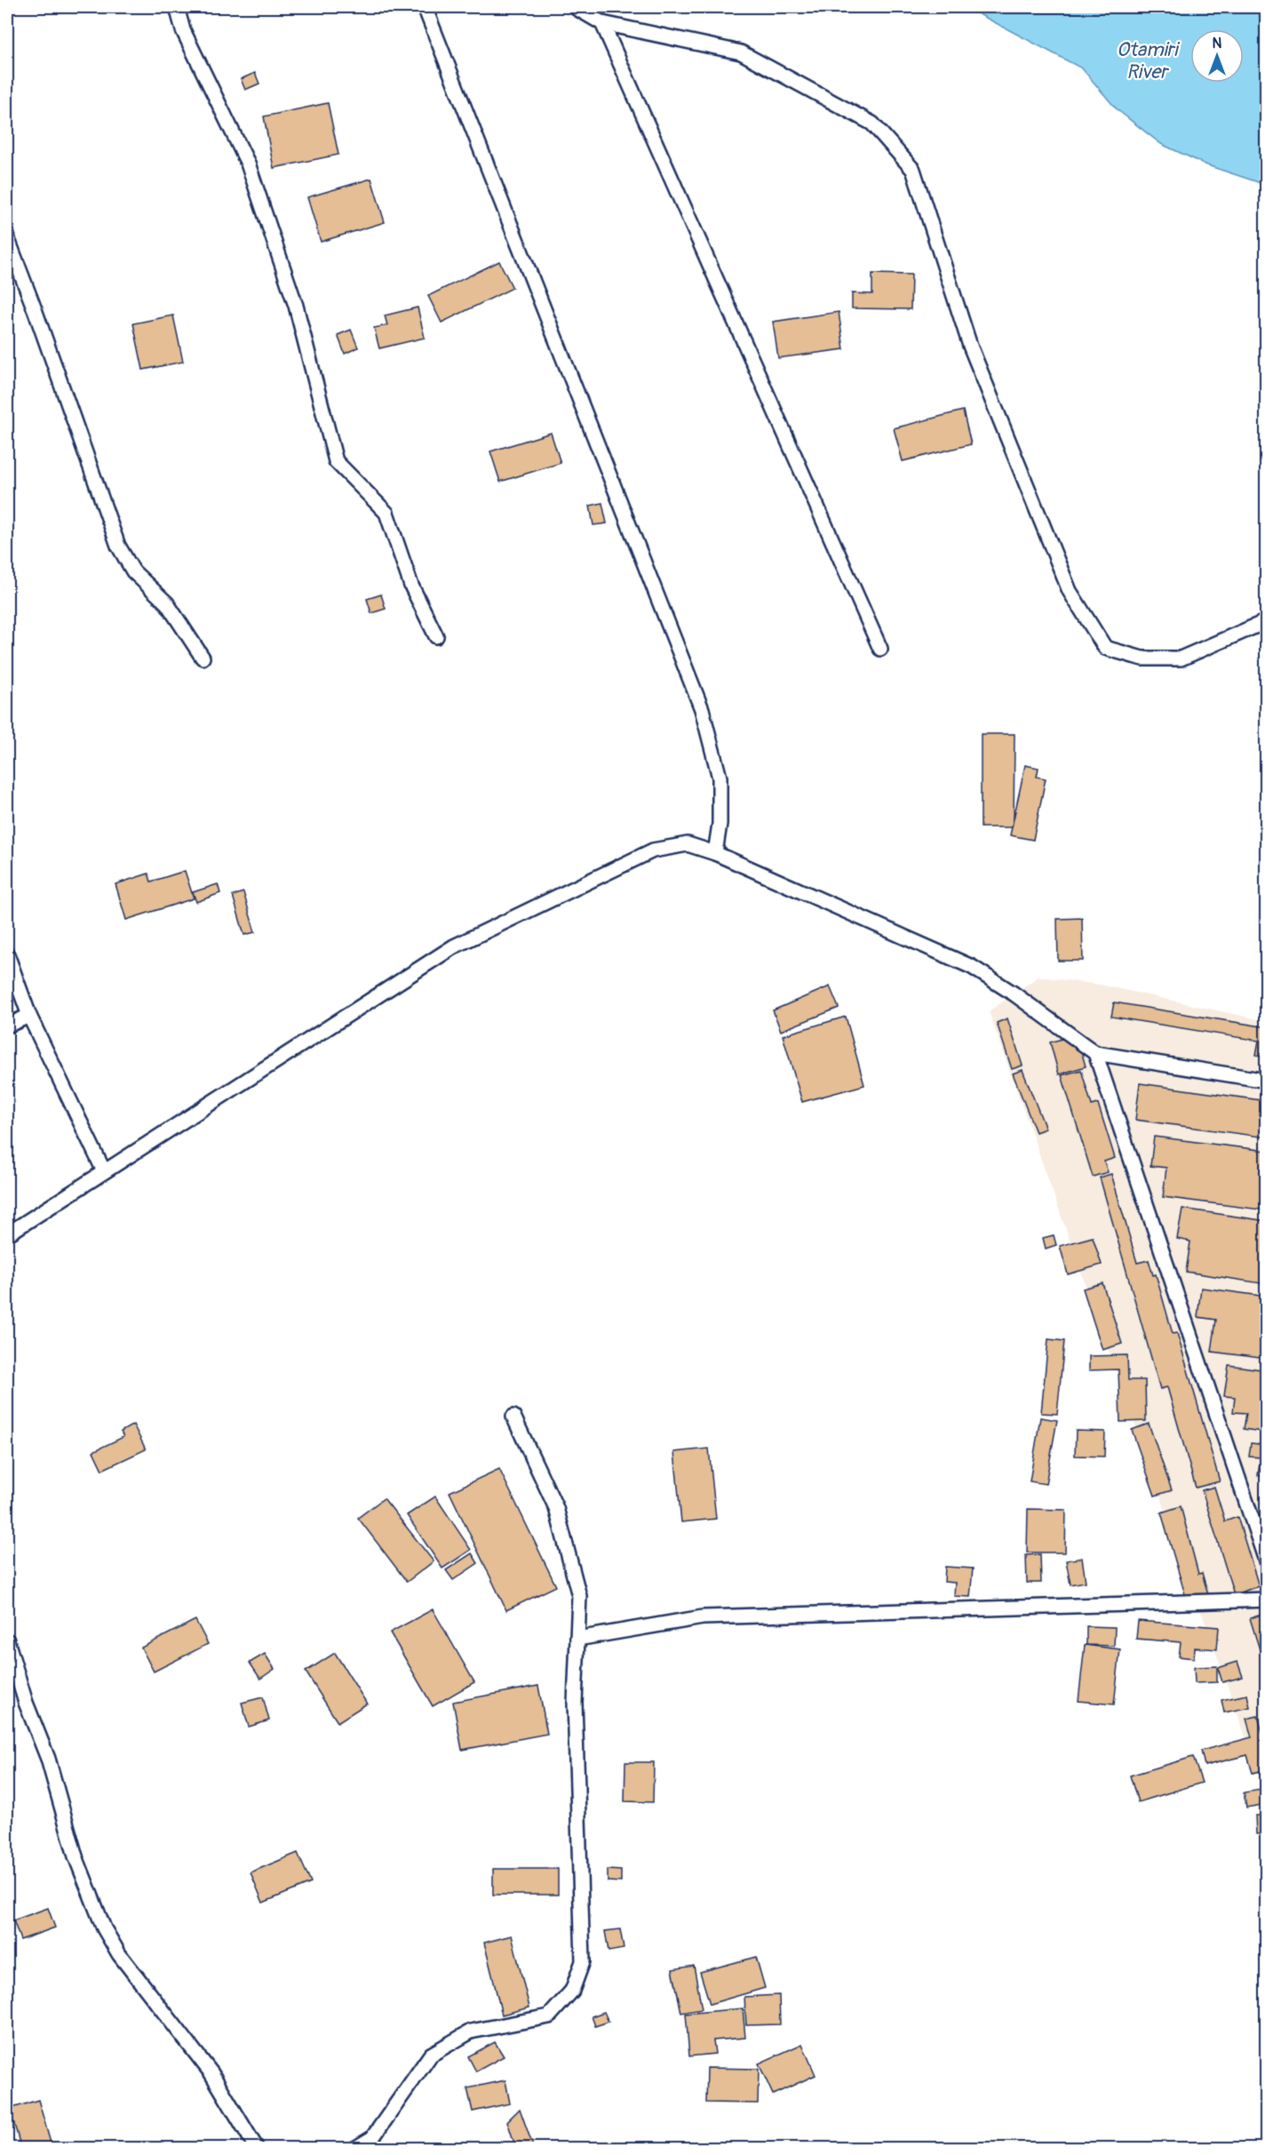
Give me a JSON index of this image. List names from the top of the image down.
{
  "water": ["Otamiri River"],
  "north": "top"
}
